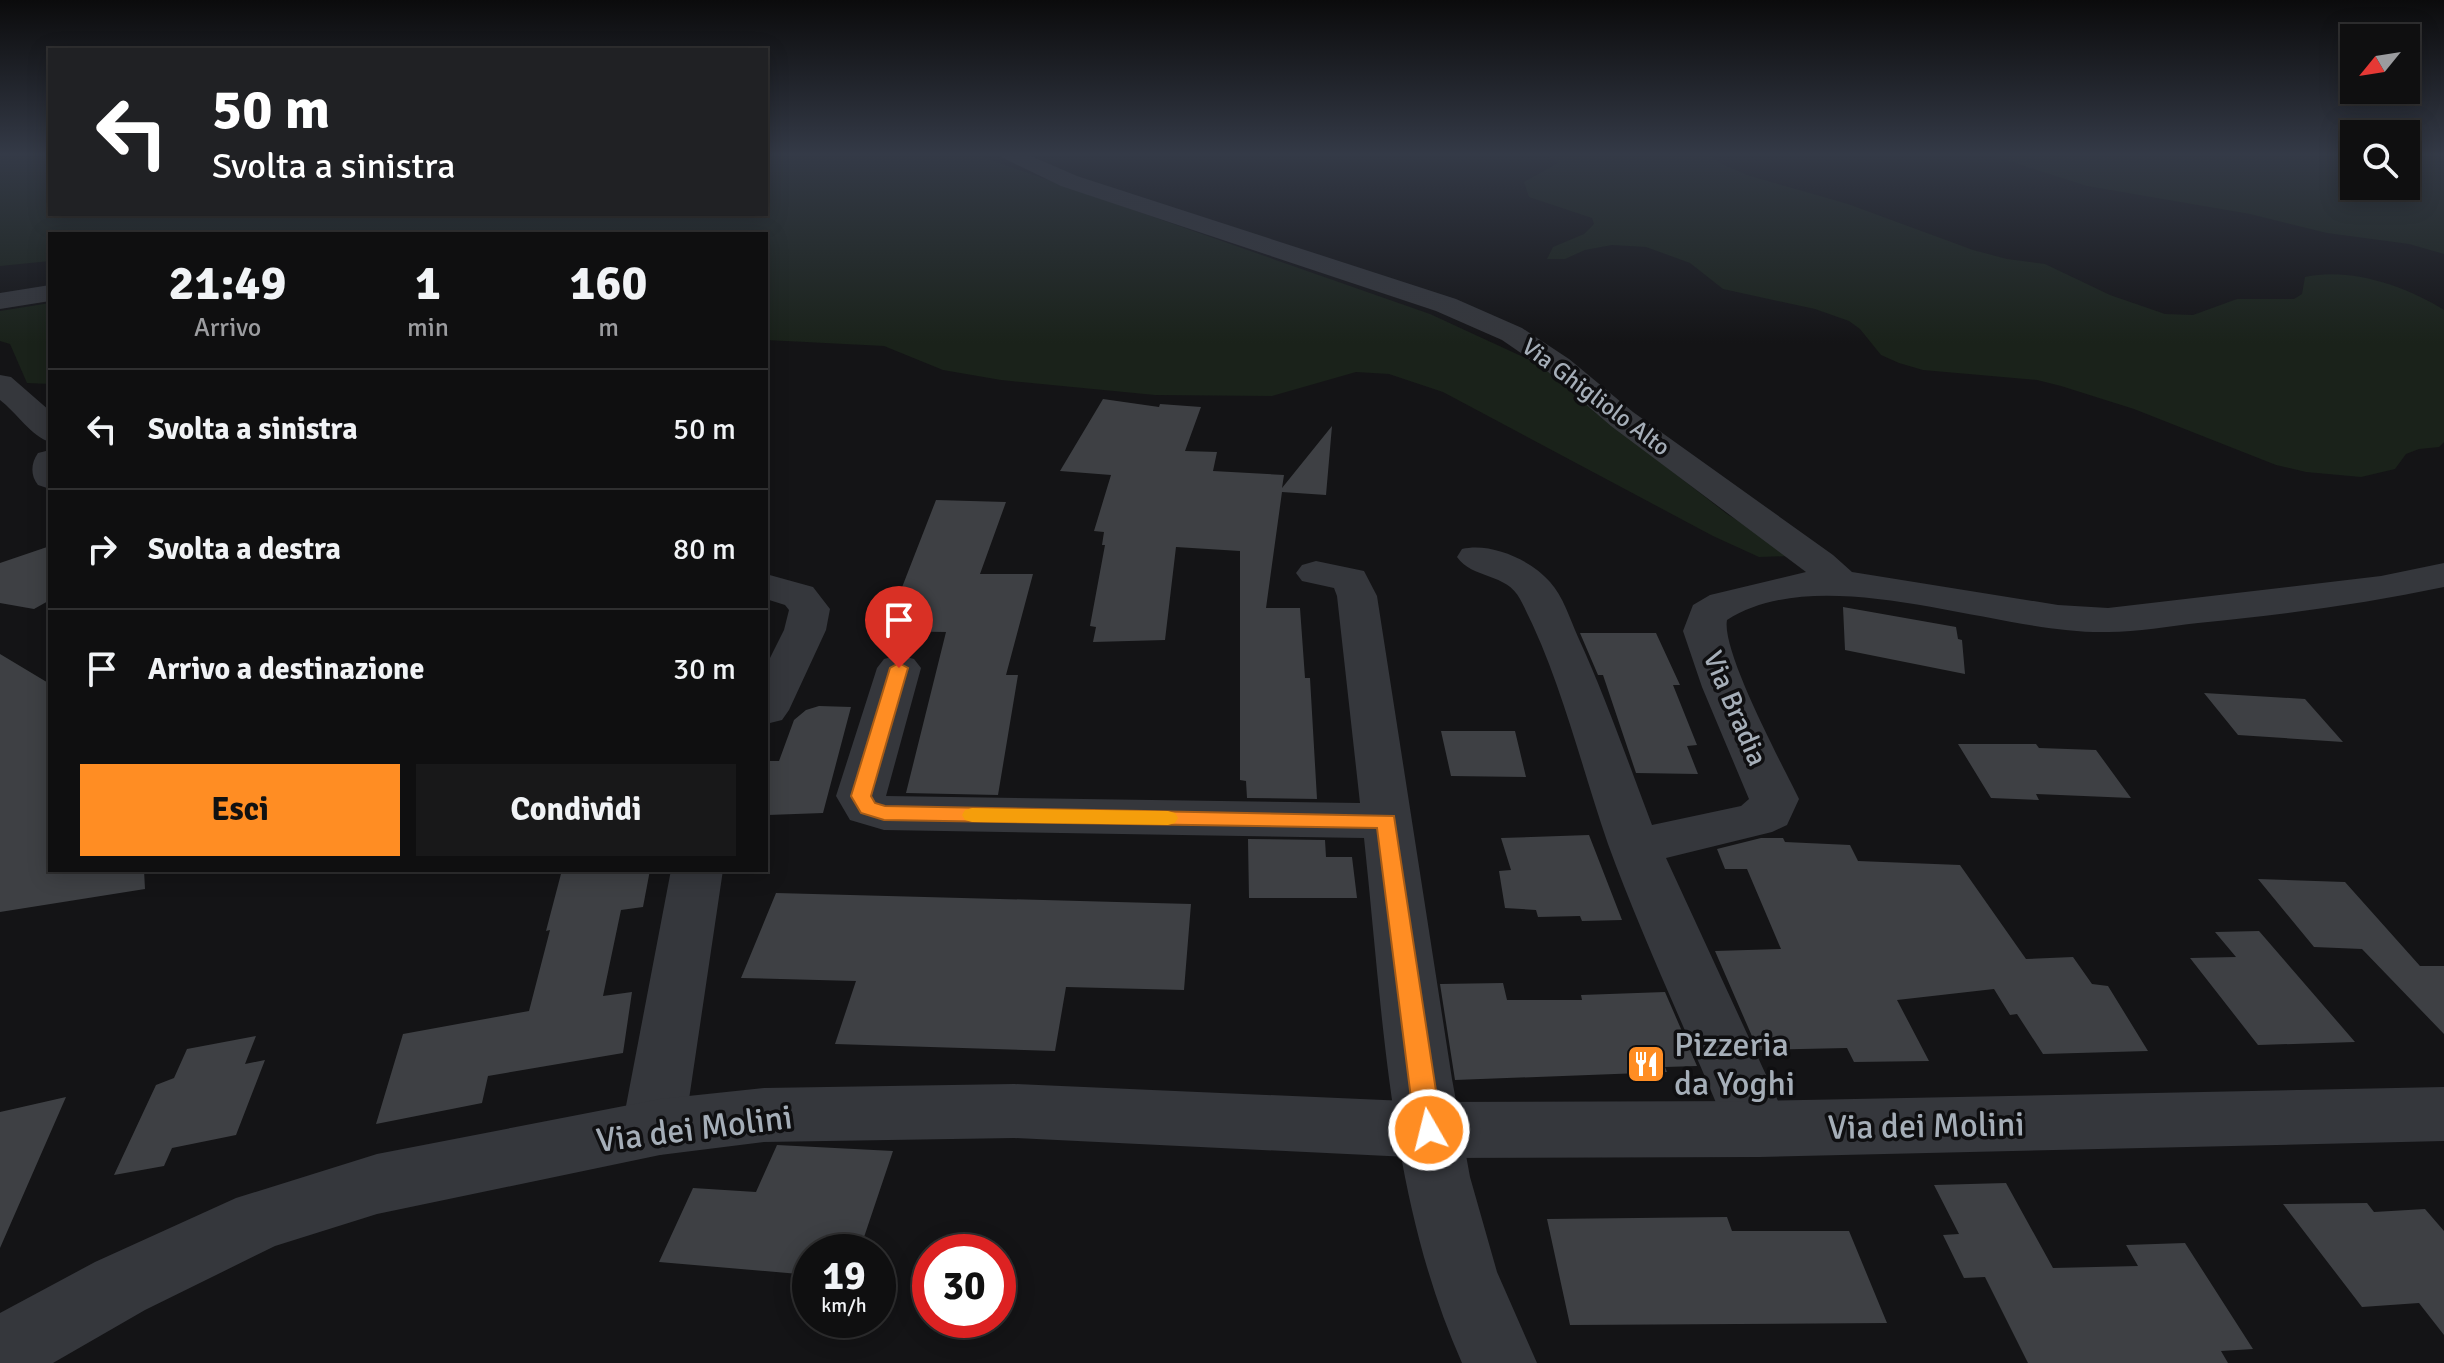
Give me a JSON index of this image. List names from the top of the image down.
{
  "streets": {
    "street": ["Via Ghigliolo Alto", "Via Bradia", "Via dei Molini"]
  },
  "crossings": [
    ["Via Ghigliolo Alto", "Via Bradia"]
  ],
  "places": {
    "restaurant": ["Pizzeria da Yoghi"]
  },
  "north": "bottom left",
  "page": {
    "turn": ["50 m", "Svolta a sinistra"],
    "eta": [
      "21:49",
      "Arrivo",
      "1",
      "min",
      "160",
      "m"
    ],
    "list": [
      {
        "name": "Svolta a sinistra",
        "value": "50 m"
      },
      {
        "name": "Svolta a destra",
        "value": "80 m"
      },
      {
        "name": "Arrivo a destinazione",
        "value": "30 m"
      }
    ],
    "buttons": ["Esci", "Condividi"],
    "speed": "19 km/h",
    "limit": "30"
  }
}
